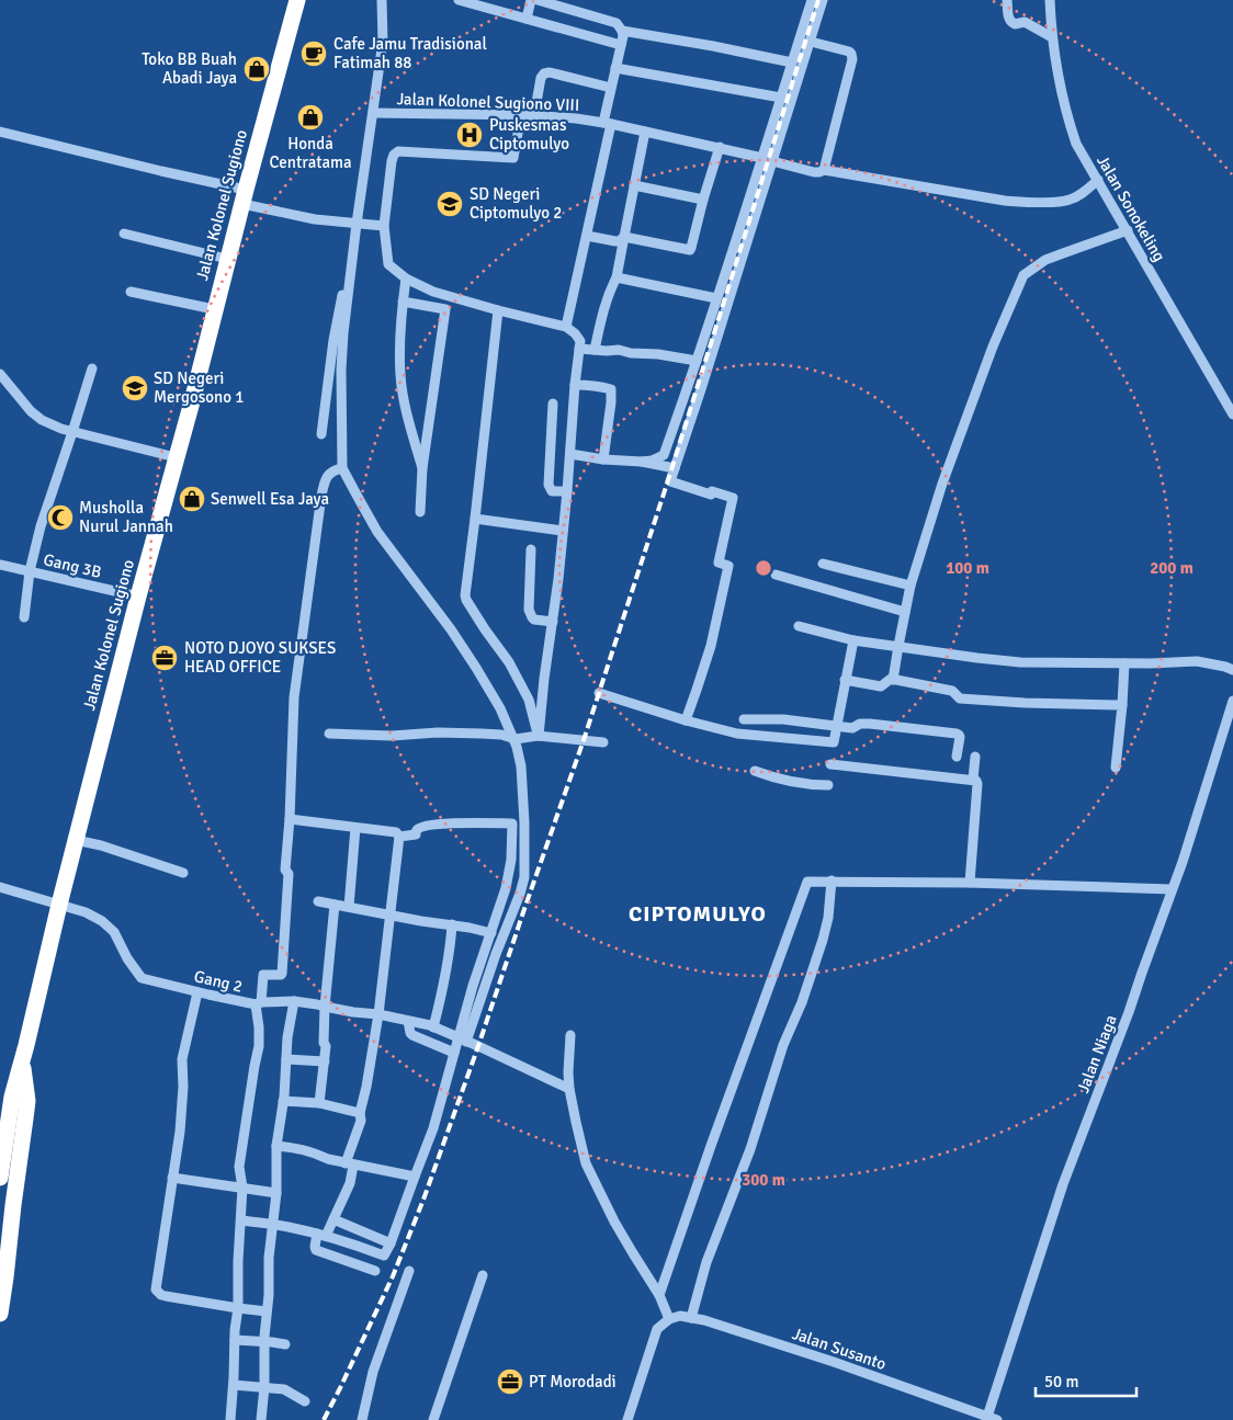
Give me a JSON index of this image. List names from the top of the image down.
{
  "streets": {
    "highway": ["Jalan Kolonel Sugiono"],
    "street": [
      "Jalan Kolonel Sugiono VIII",
      "Jalan Sonokeling",
      "Gang 3B",
      "Gang 2",
      "Jalan Niaga",
      "Jalan Susanto"
    ]
  },
  "crossings": [
    ["Jalan Kolonel Sugiono VIII", "Jalan Sonokeling"],
    ["Jalan Kolonel Sugiono", "Gang 3B"],
    ["Jalan Kolonel Sugiono", "Gang 2"],
    ["Jalan Niaga", "Jalan Susanto"]
  ],
  "districts": ["CIPTOMULYO"],
  "places": {
    "cafe": ["Cafe Jamu Tradisional Fatimah 88"],
    "shop": ["Toko BB Buah Abadi Jaya", "Honda Centratama", "Senwell Esa Jaya"],
    "hospital": ["Puskesmas Ciptomulyo"],
    "school or university": ["SD Negeri Ciptomulyo 2", "SD Negeri Mergosono 1"],
    "mosque": ["Musholla Nurul Jannah"],
    "office": ["NOTO DJOYO SUKSES HEAD OFFICE", "PT Morodadi"]
  },
  "scale_bar": "50 m",
  "rings": ["100 m", "200 m", "300 m"]
}
